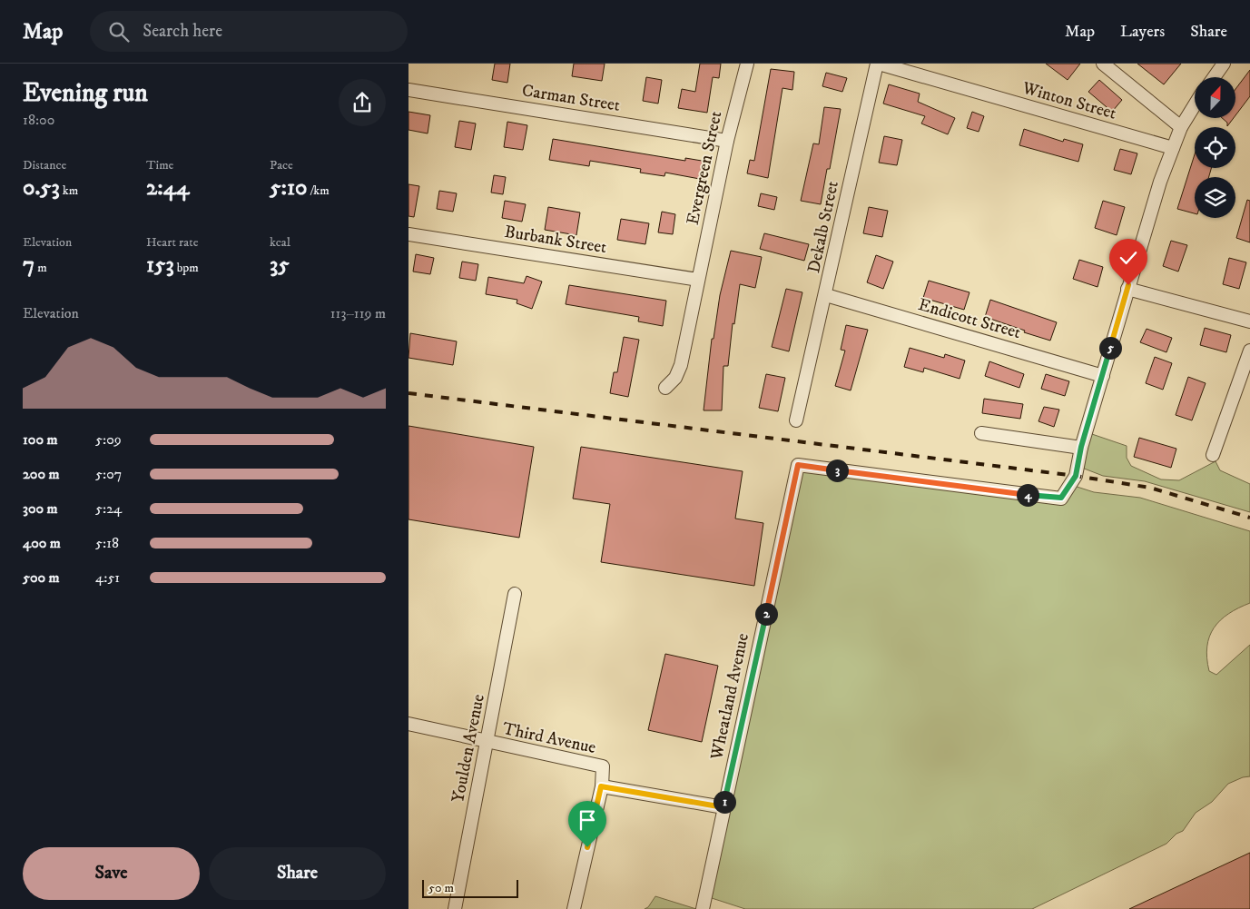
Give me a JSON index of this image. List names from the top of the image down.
{
  "streets": {
    "street": [
      "Carman Street",
      "Winton Street",
      "Evergreen Street",
      "Dekalb Street",
      "Burbank Street",
      "Endicott Street",
      "Wheatland Avenue",
      "Third Avenue",
      "Youlden Avenue"
    ]
  },
  "crossings": [
    ["Carman Street", "Evergreen Street"],
    ["Winton Street", "Dekalb Street"],
    ["Evergreen Street", "Burbank Street"],
    ["Dekalb Street", "Endicott Street"],
    ["Third Avenue", "Youlden Avenue"]
  ],
  "scale_bar": "50 m",
  "north": "top",
  "page": {
    "header": "Map",
    "search": "Search here",
    "nav": ["Map", "Layers", "Share"],
    "heading": ["Evening run", "18:00"],
    "stats": [
      ["Distance", "0.53 km"],
      ["Time", "2:44"],
      ["Pace", "5:10 /km"],
      ["Elevation", "7 m"],
      ["Heart rate", "153 bpm"],
      ["kcal", "35"]
    ],
    "chart": ["Elevation", "113–119 m"],
    "pins": [
      "5",
      "3",
      "4",
      "2",
      "1"
    ],
    "list": [
      {
        "name": "100 m",
        "note": "5:09"
      },
      {
        "name": "200 m",
        "note": "5:07"
      },
      {
        "name": "300 m",
        "note": "5:24"
      },
      {
        "name": "400 m",
        "note": "5:18"
      },
      {
        "name": "500 m",
        "note": "4:51"
      }
    ],
    "buttons": ["Save", "Share"],
    "scale": "50 m"
  }
}
